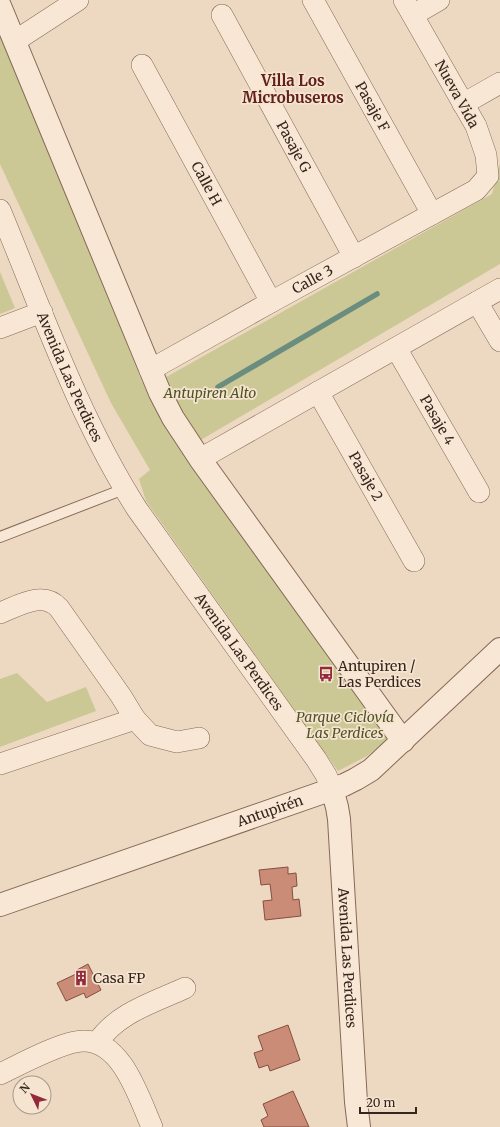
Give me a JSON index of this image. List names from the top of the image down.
{
  "streets": {
    "street": [
      "Nueva Vida",
      "Pasaje F",
      "Pasaje G",
      "Calle H",
      "Calle 3",
      "Avenida Las Perdices",
      "Pasaje 4",
      "Pasaje 2",
      "Antupirén"
    ]
  },
  "crossings": [
    ["Nueva Vida", "Calle 3"],
    ["Pasaje F", "Calle 3"],
    ["Pasaje G", "Calle 3"],
    ["Calle H", "Calle 3"],
    ["Avenida Las Perdices", "Antupirén"]
  ],
  "districts": ["Villa Los Microbuseros"],
  "parks": ["Antupiren Alto", "Parque Ciclovía Las Perdices"],
  "places": {
    "bus stop": ["Antupiren / Las Perdices"],
    "building": ["Casa FP"]
  },
  "scale_bar": "20 m",
  "north": "top left"
}
